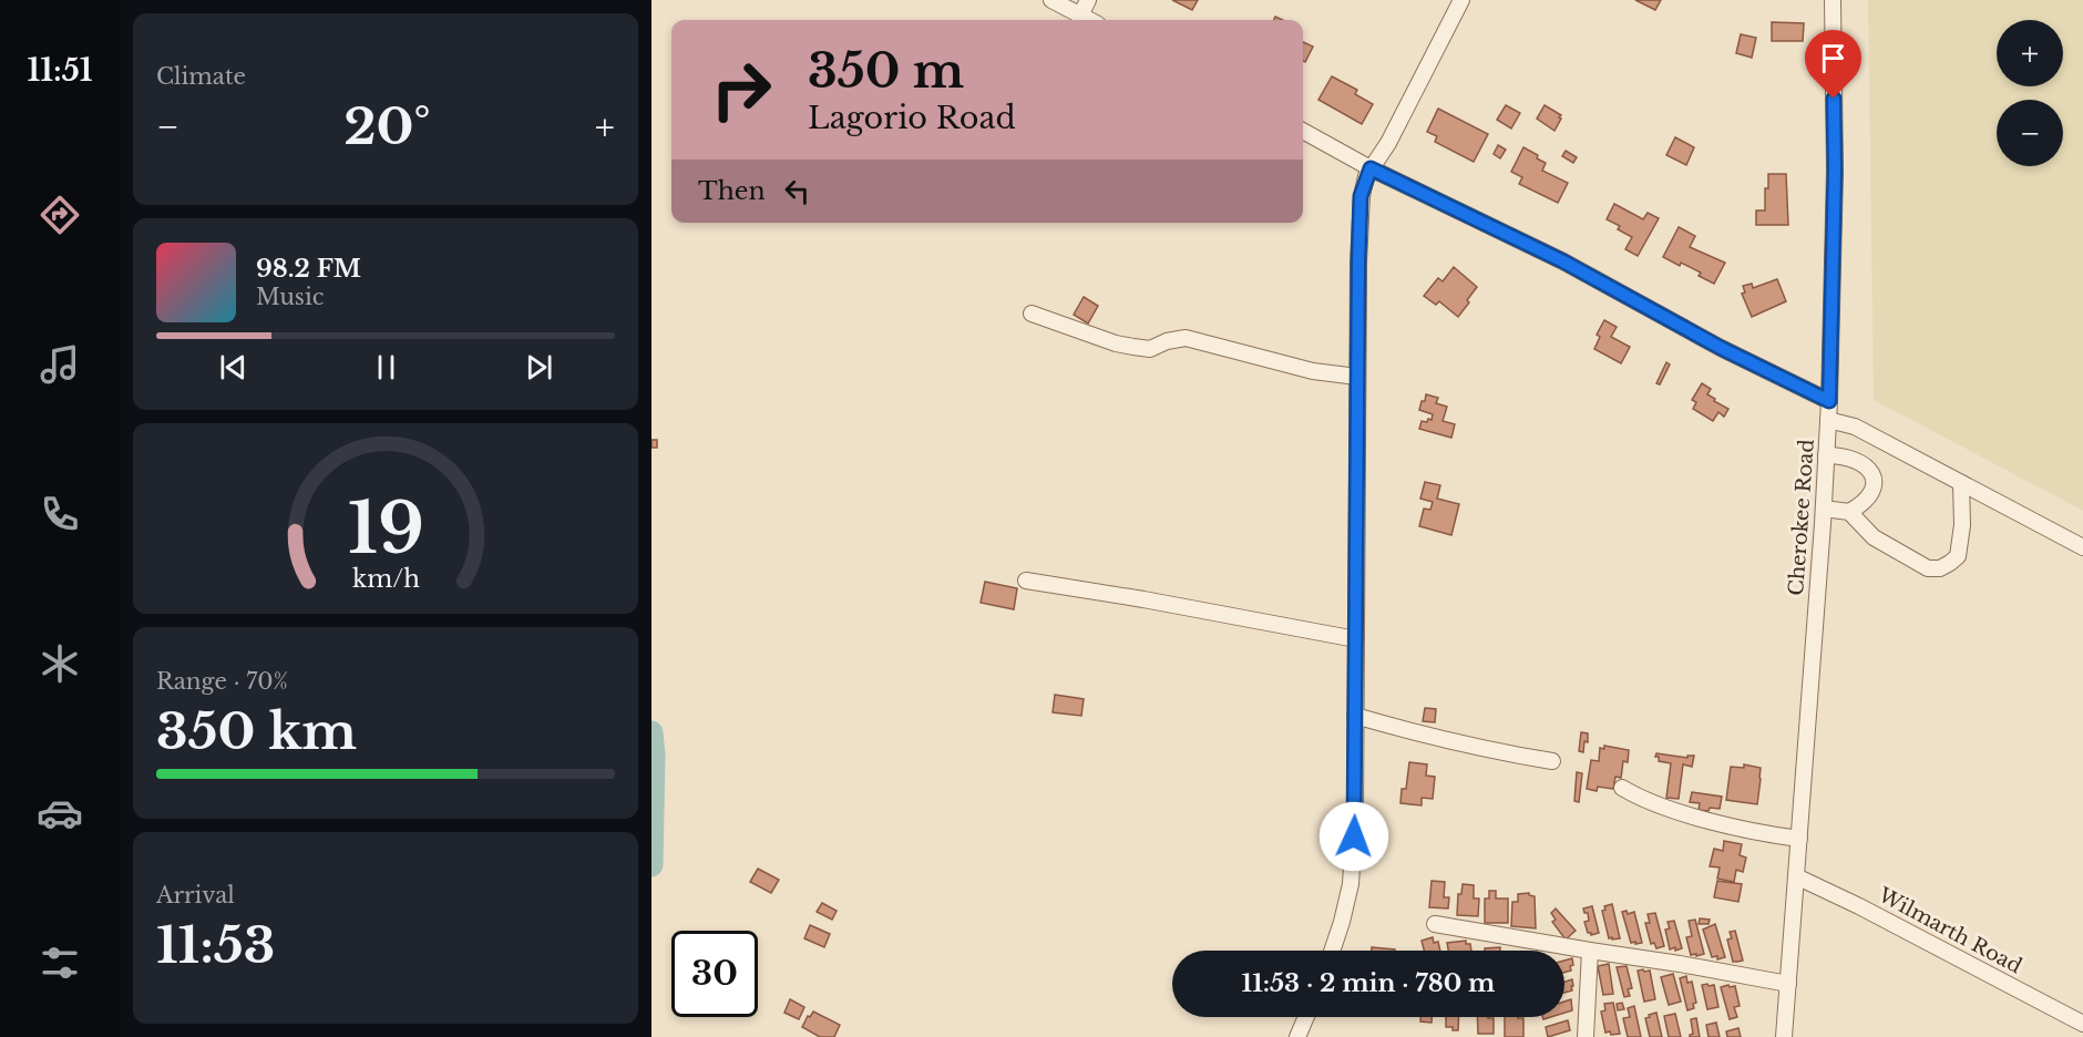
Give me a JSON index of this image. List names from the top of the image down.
{
  "streets": {
    "street": ["Cherokee Road", "Wilmarth Road"]
  },
  "crossings": [
    ["Cherokee Road", "Wilmarth Road"]
  ],
  "page": {
    "tabs": "11:51",
    "tile": [
      "Climate",
      ["Range · 70%", "350 km"],
      ["Arrival", "11:53"]
    ],
    "map_buttons": ["+", "−"],
    "turn": ["350 m", "Lagorio Road"],
    "heat": ["−", "20°", "+"],
    "then": "Then",
    "song": ["98.2 FM", "Music"],
    "limit": "30",
    "trip": "11:53 · 2 min · 780 m",
    "gauge": ["19", "km/h"]
  }
}
